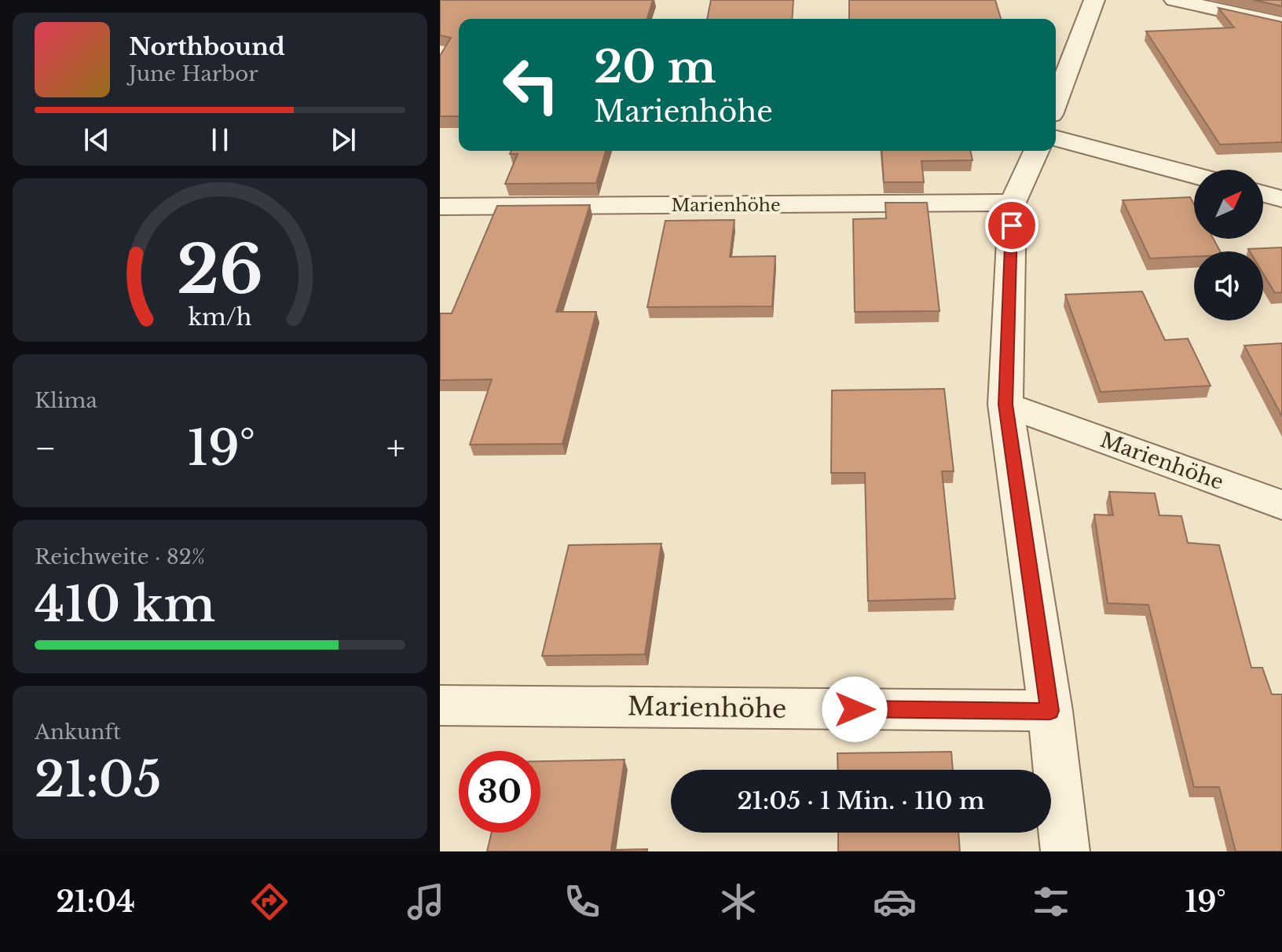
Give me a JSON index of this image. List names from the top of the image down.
{
  "streets": {
    "street": ["Marienhöhe"]
  },
  "north": "top right",
  "page": {
    "turn": ["20 m", "Marienhöhe"],
    "song": ["Northbound", "June Harbor"],
    "tile": [
      "Klima",
      ["Reichweite · 82%", "410 km"],
      ["Ankunft", "21:05"]
    ],
    "heat": ["−", "19°", "+"],
    "limit": "30",
    "trip": "21:05 · 1 Min. · 110 m",
    "tabs": ["21:04", "19°"],
    "gauge": ["26", "km/h"]
  }
}
